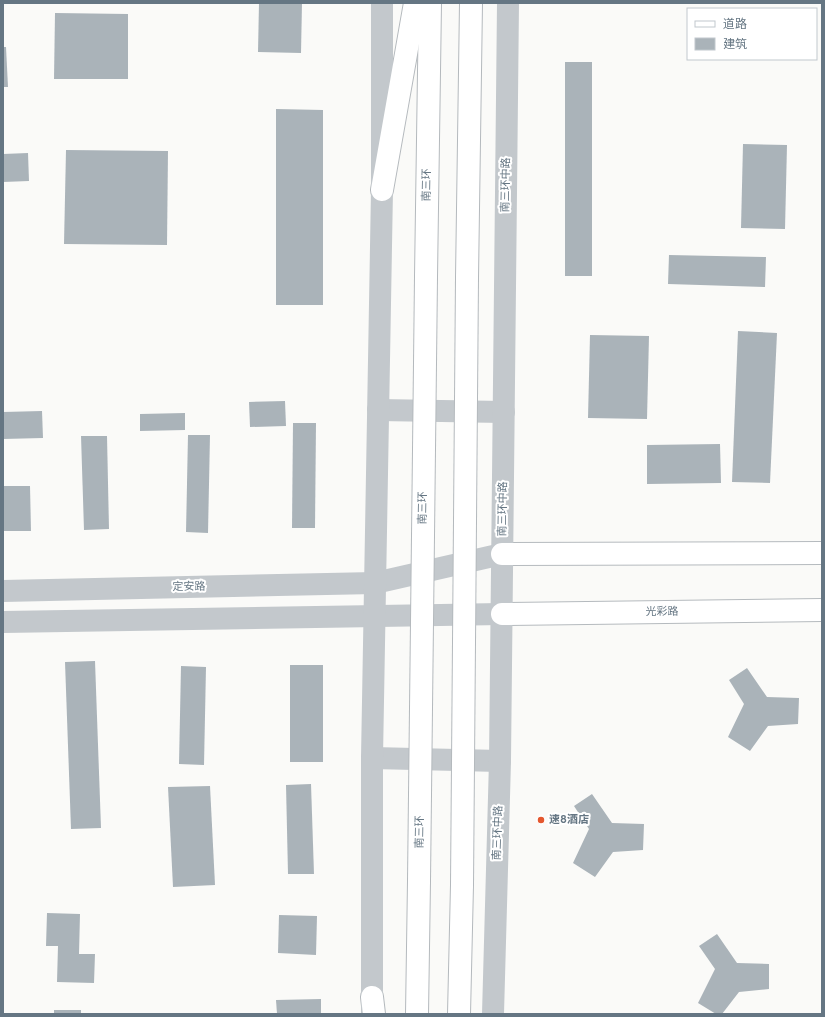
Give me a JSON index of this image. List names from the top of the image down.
{
  "streets": {
    "main road": ["南三环", "光彩路"],
    "street": ["南三环中路", "定安路"]
  },
  "crossings": [
    ["南三环中路", "定安路"],
    ["南三环中路", "光彩路"]
  ],
  "places": ["速8酒店"],
  "legend": ["道路", "建筑"]
}
